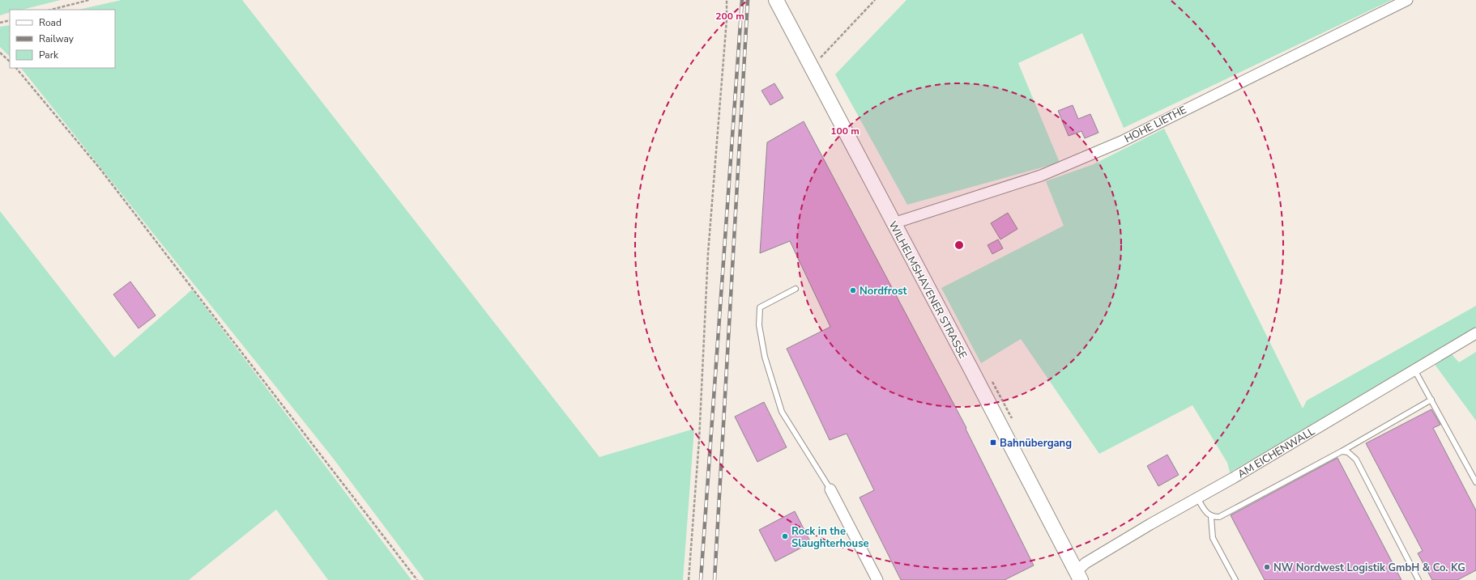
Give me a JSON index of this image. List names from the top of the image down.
{
  "streets": {
    "street": ["HOHE LIETHE", "WILHELMSHAVENER STRASSE", "AM EICHENWALL"]
  },
  "crossings": [
    ["HOHE LIETHE", "WILHELMSHAVENER STRASSE"],
    ["WILHELMSHAVENER STRASSE", "AM EICHENWALL"]
  ],
  "places": {
    "other": ["Nordfrost", "Rock in the Slaughterhouse", "NW Nordwest Logistik GmbH & Co. KG"],
    "transit": ["Bahnübergang"]
  },
  "legend": ["Road", "Railway", "Park"],
  "rings": ["200 m", "100 m"]
}
